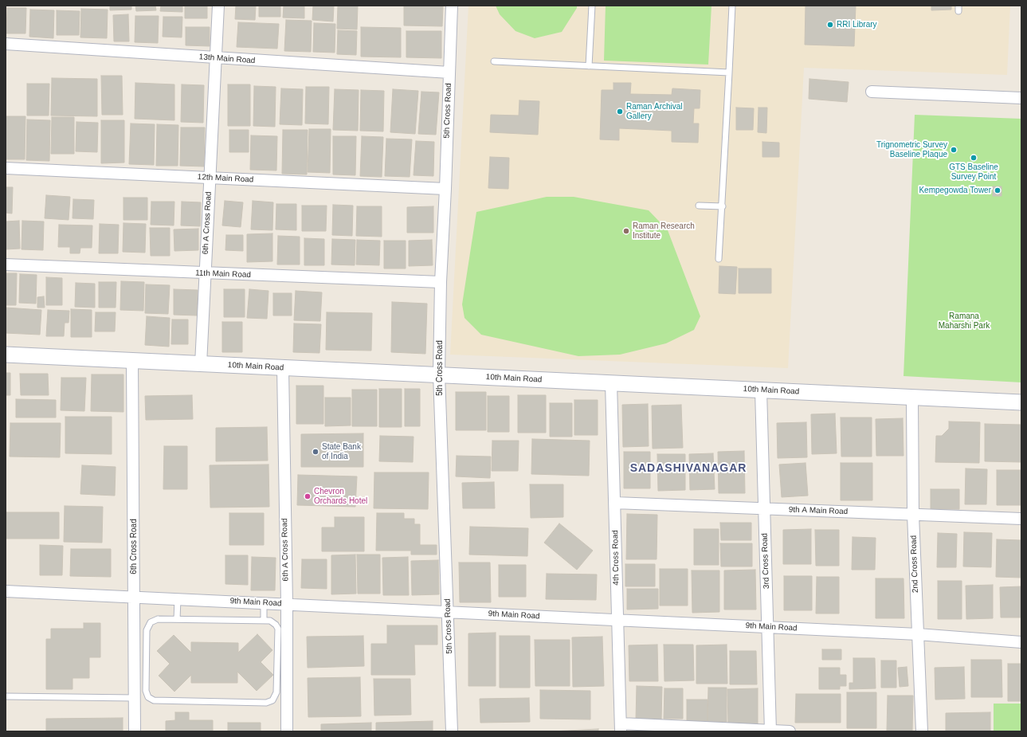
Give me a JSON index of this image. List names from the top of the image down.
{
  "streets": {
    "street": [
      "13th Main Road",
      "5th Cross Road",
      "12th Main Road",
      "6th A Cross Road",
      "11th Main Road",
      "10th Main Road",
      "9th A Main Road",
      "6th Cross Road",
      "4th Cross Road",
      "3rd Cross Road",
      "2nd Cross Road",
      "9th Main Road"
    ]
  },
  "crossings": [
    ["13th Main Road", "5th Cross Road"],
    ["13th Main Road", "6th A Cross Road"],
    ["5th Cross Road", "12th Main Road"],
    ["5th Cross Road", "11th Main Road"],
    ["5th Cross Road", "10th Main Road"],
    ["5th Cross Road", "9th Main Road"],
    ["12th Main Road", "6th A Cross Road"],
    ["6th A Cross Road", "11th Main Road"],
    ["6th A Cross Road", "10th Main Road"],
    ["6th A Cross Road", "9th Main Road"],
    ["10th Main Road", "6th Cross Road"],
    ["10th Main Road", "4th Cross Road"],
    ["10th Main Road", "3rd Cross Road"],
    ["10th Main Road", "2nd Cross Road"],
    ["9th A Main Road", "4th Cross Road"],
    ["9th A Main Road", "3rd Cross Road"],
    ["9th A Main Road", "2nd Cross Road"],
    ["6th Cross Road", "9th Main Road"],
    ["4th Cross Road", "9th Main Road"],
    ["3rd Cross Road", "9th Main Road"],
    ["2nd Cross Road", "9th Main Road"]
  ],
  "districts": ["SADASHIVANAGAR"],
  "parks": ["Ramana Maharshi Park"],
  "places": [
    "RRI Library",
    "Raman Archival Gallery",
    "Trignometric Survey Baseline Plaque",
    "GTS Baseline Survey Point",
    "Kempegowda Tower",
    "Raman Research Institute",
    "State Bank of India",
    "Chevron Orchards Hotel"
  ]
}
